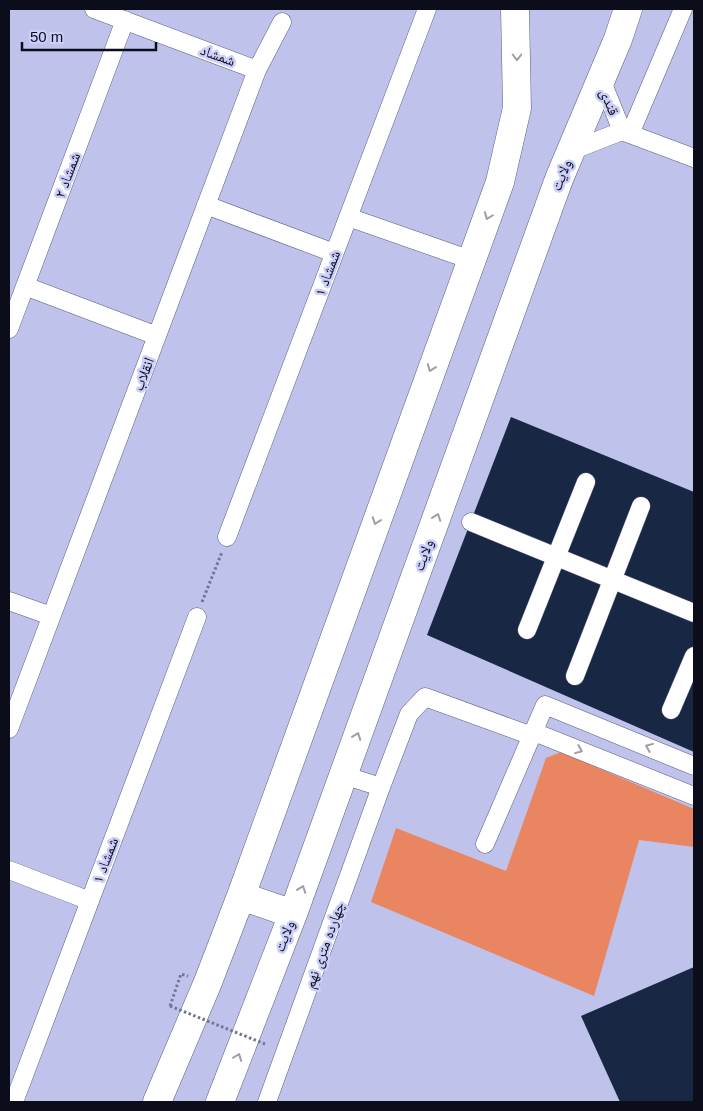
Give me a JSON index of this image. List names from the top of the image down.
{
  "streets": {
    "main road": ["ولایت"],
    "street": [
      "شمشاد",
      "قندی",
      "شمشاد ۲",
      "شمشاد ۱",
      "انقلاب",
      "چهارده متری نهم"
    ]
  },
  "crossings": [
    ["شمشاد", "شمشاد ۲"],
    ["شمشاد", "انقلاب"],
    ["قندی", "ولایت"]
  ],
  "scale_bar": "50 m"
}
